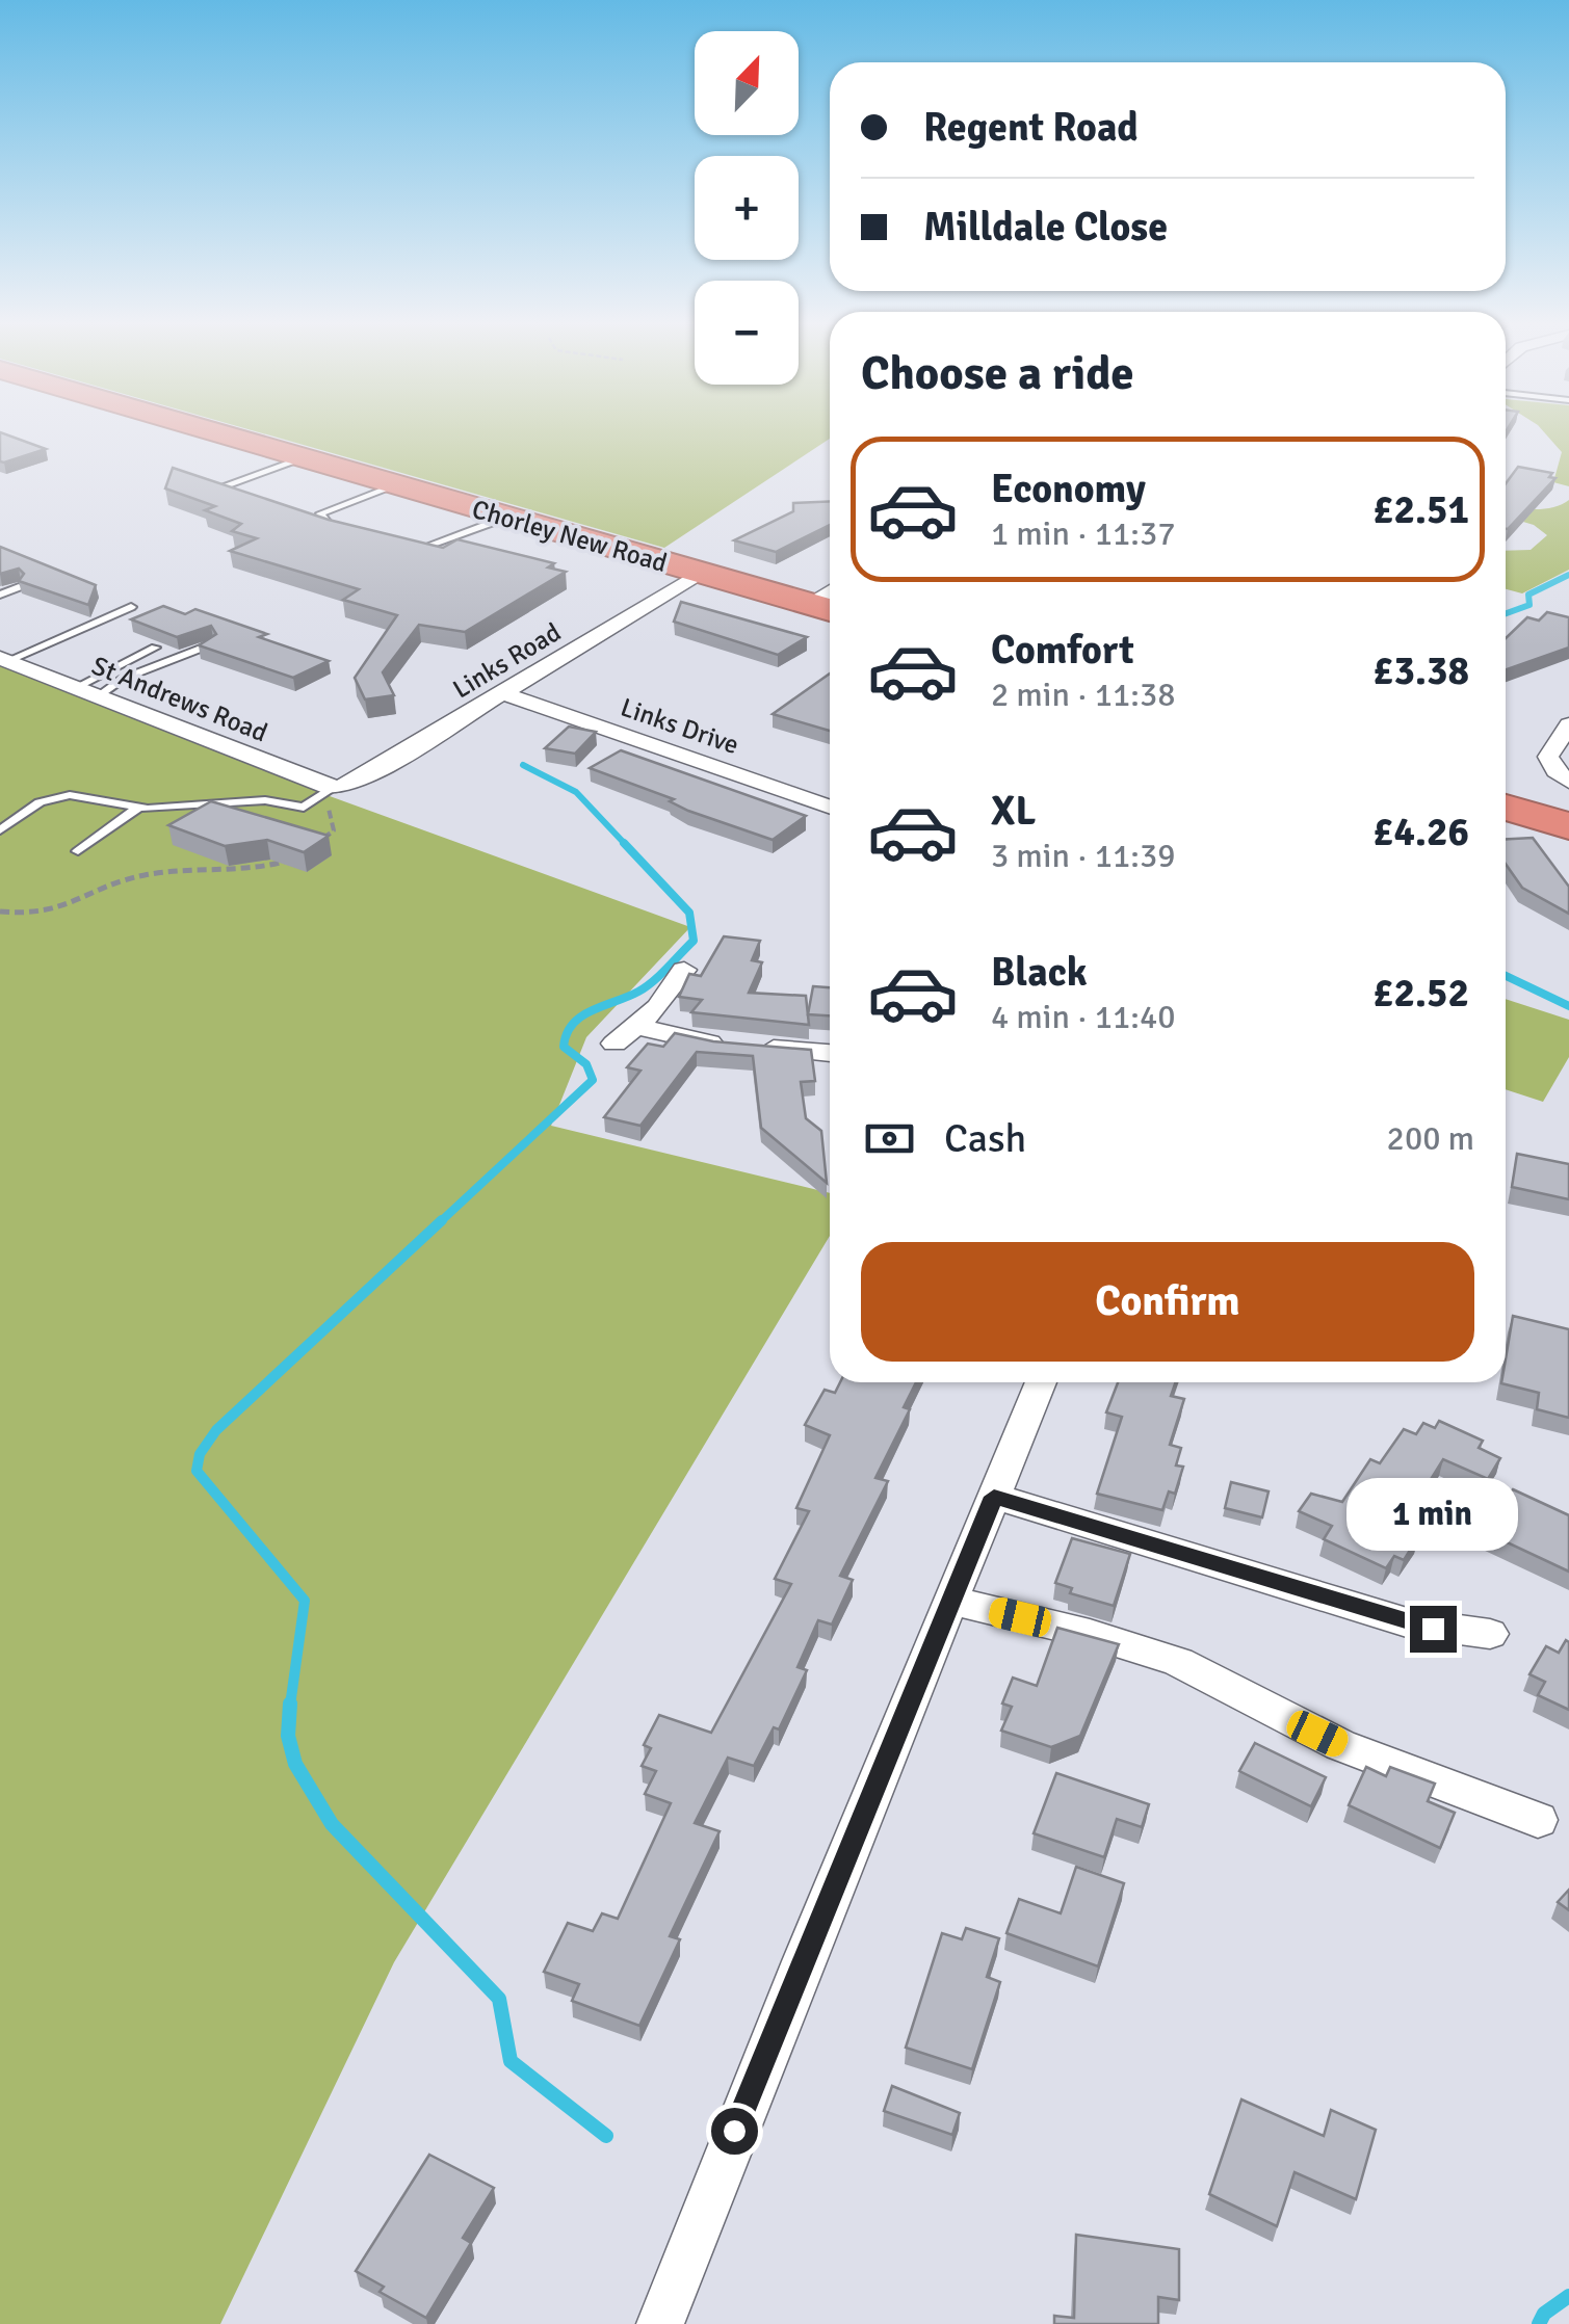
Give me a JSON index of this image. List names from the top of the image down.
{
  "streets": {
    "highway": ["Chorley New Road"],
    "street": ["Links Road", "St Andrews Road", "Links Drive"]
  },
  "crossings": [
    ["Chorley New Road", "Links Road"],
    ["Links Road", "St Andrews Road"],
    ["Links Road", "Links Drive"]
  ],
  "north": "top right",
  "page": {
    "map_buttons": ["+", "−"],
    "banner": ["Regent Road", "Milldale Close"],
    "heading": "Choose a ride",
    "list": [
      {
        "name": "Economy",
        "note": "1 min · 11:37",
        "value": "£2.51"
      },
      {
        "name": "Comfort",
        "note": "2 min · 11:38",
        "value": "£3.38"
      },
      {
        "name": "XL",
        "note": "3 min · 11:39",
        "value": "£4.26"
      },
      {
        "name": "Black",
        "note": "4 min · 11:40",
        "value": "£2.52"
      }
    ],
    "pay": ["Cash", "200 m"],
    "buttons": "Confirm",
    "bubble": "1 min"
  }
}
